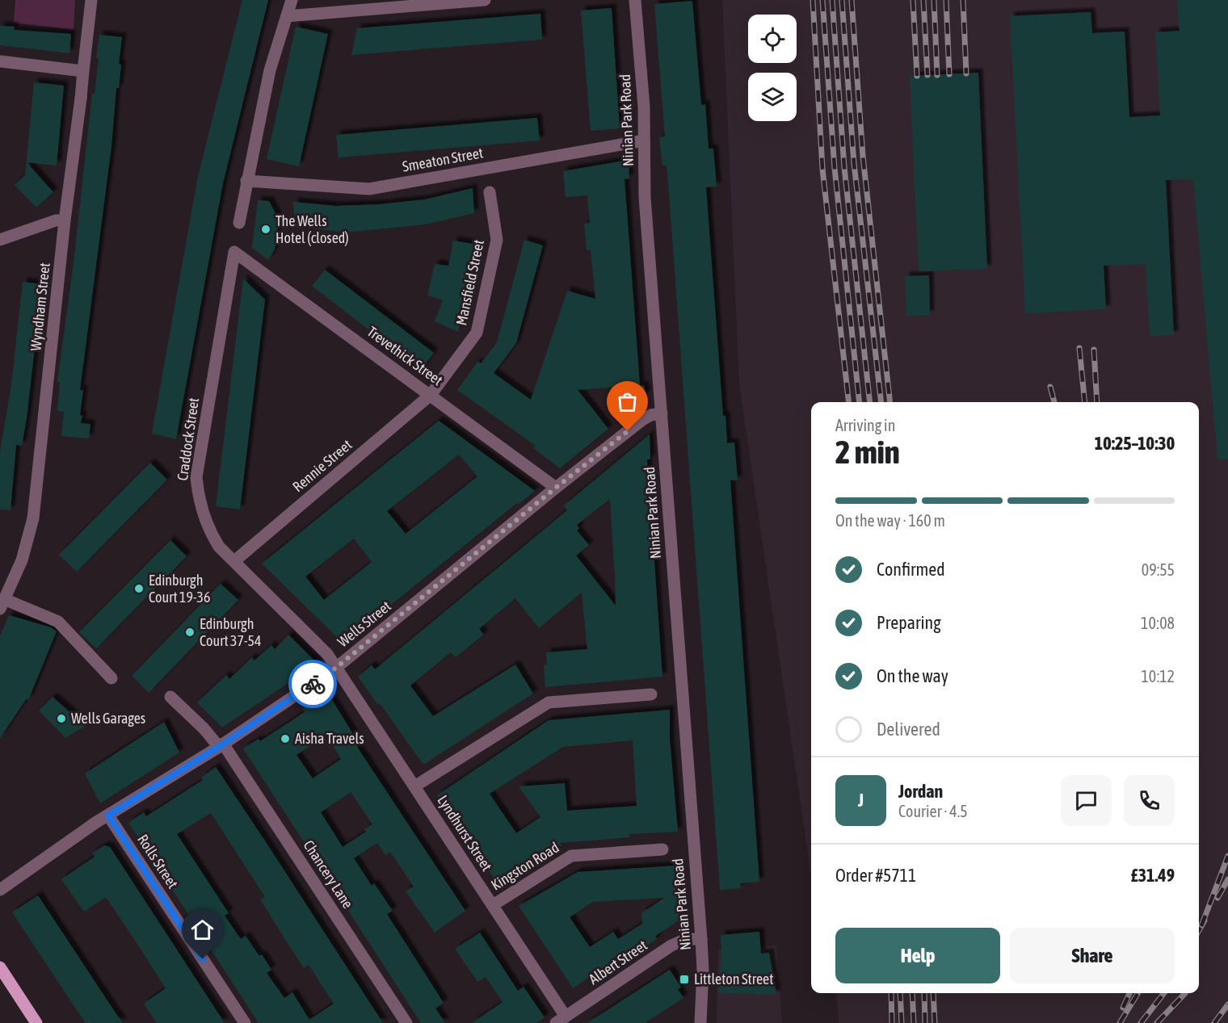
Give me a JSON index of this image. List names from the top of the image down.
{
  "streets": {
    "street": [
      "Ninian Park Road",
      "Smeaton Street",
      "Mansfield Street",
      "Wyndham Street",
      "Trevethick Street",
      "Craddock Street",
      "Rennie Street",
      "Wells Street",
      "Lyndhurst Street",
      "Rolls Street",
      "Kingston Road",
      "Chancery Lane",
      "Albert Street"
    ]
  },
  "crossings": [
    ["Ninian Park Road", "Smeaton Street"],
    ["Ninian Park Road", "Wells Street"],
    ["Ninian Park Road", "Albert Street"],
    ["Mansfield Street", "Trevethick Street"],
    ["Mansfield Street", "Rennie Street"],
    ["Trevethick Street", "Craddock Street"],
    ["Trevethick Street", "Rennie Street"],
    ["Trevethick Street", "Wells Street"],
    ["Craddock Street", "Rennie Street"],
    ["Craddock Street", "Wells Street"],
    ["Craddock Street", "Lyndhurst Street"],
    ["Wells Street", "Lyndhurst Street"],
    ["Wells Street", "Rolls Street"],
    ["Wells Street", "Chancery Lane"],
    ["Lyndhurst Street", "Kingston Road"],
    ["Lyndhurst Street", "Albert Street"]
  ],
  "places": {
    "other": [
      "The Wells Hotel (closed)",
      "Edinburgh Court 19-36",
      "Edinburgh Court 37-54",
      "Wells Garages",
      "Aisha Travels"
    ],
    "transit": ["Littleton Street"]
  },
  "page": {
    "heading": ["2 min", "Arriving in", "10:25–10:30"],
    "panel": [
      "Jordan",
      "Courier · 4.5",
      "Order #5711",
      "£31.49"
    ],
    "bar": "On the way · 160 m",
    "list": [
      ["Confirmed", "09:55"],
      ["Preparing", "10:08"],
      ["On the way", "10:12"],
      "Delivered"
    ],
    "round": "J",
    "buttons": ["Help", "Share"]
  }
}
